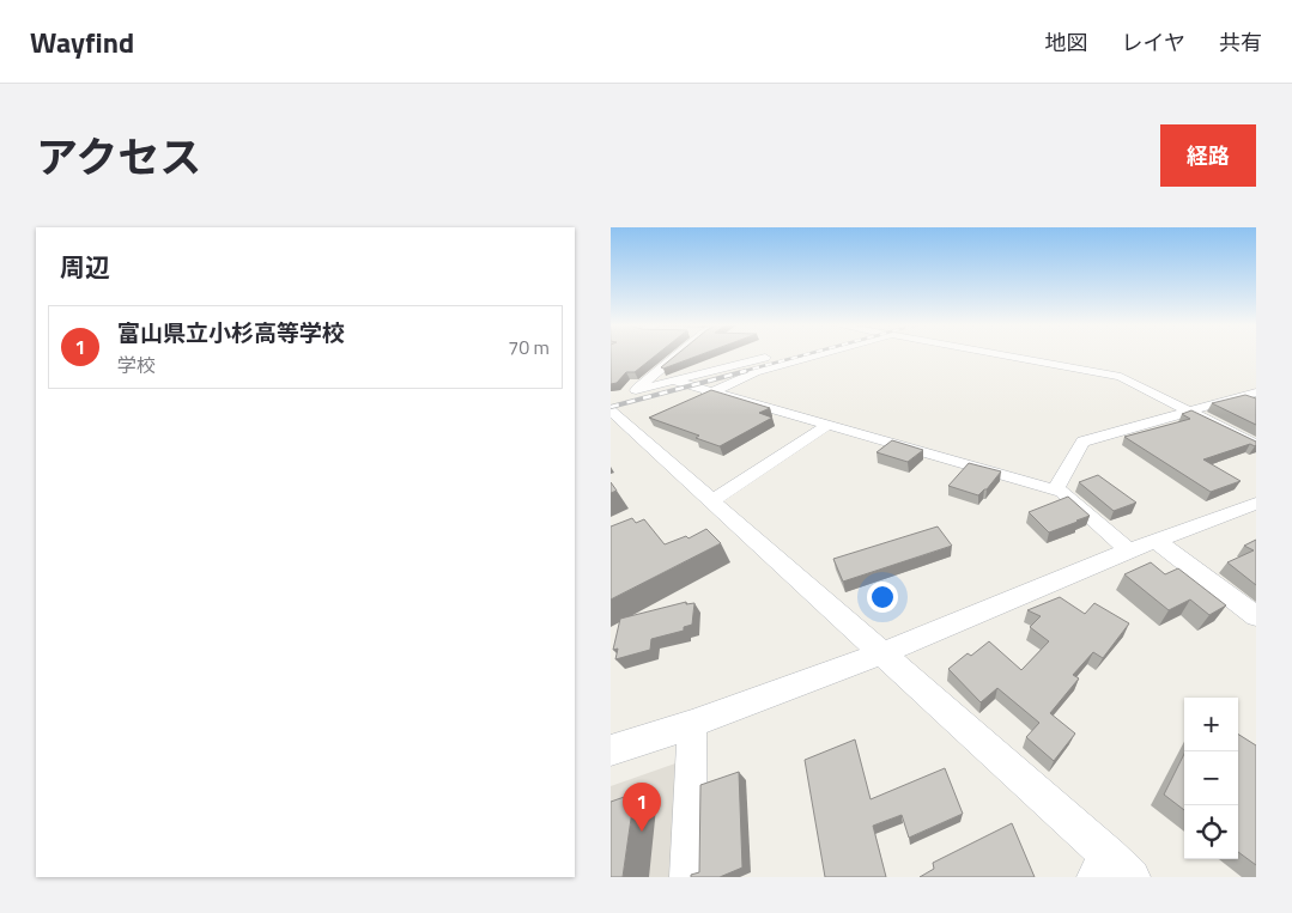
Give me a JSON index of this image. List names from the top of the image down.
{
  "page": {
    "header": "Wayfind",
    "nav": ["地図", "レイヤ", "共有"],
    "title": "アクセス",
    "buttons": "経路",
    "heading": "周辺",
    "list": [
      {
        "mark": "1",
        "name": "富山県立小杉高等学校",
        "note": "学校",
        "value": "70 m"
      }
    ],
    "map_buttons": ["+", "−"],
    "pins": "1"
  }
}
